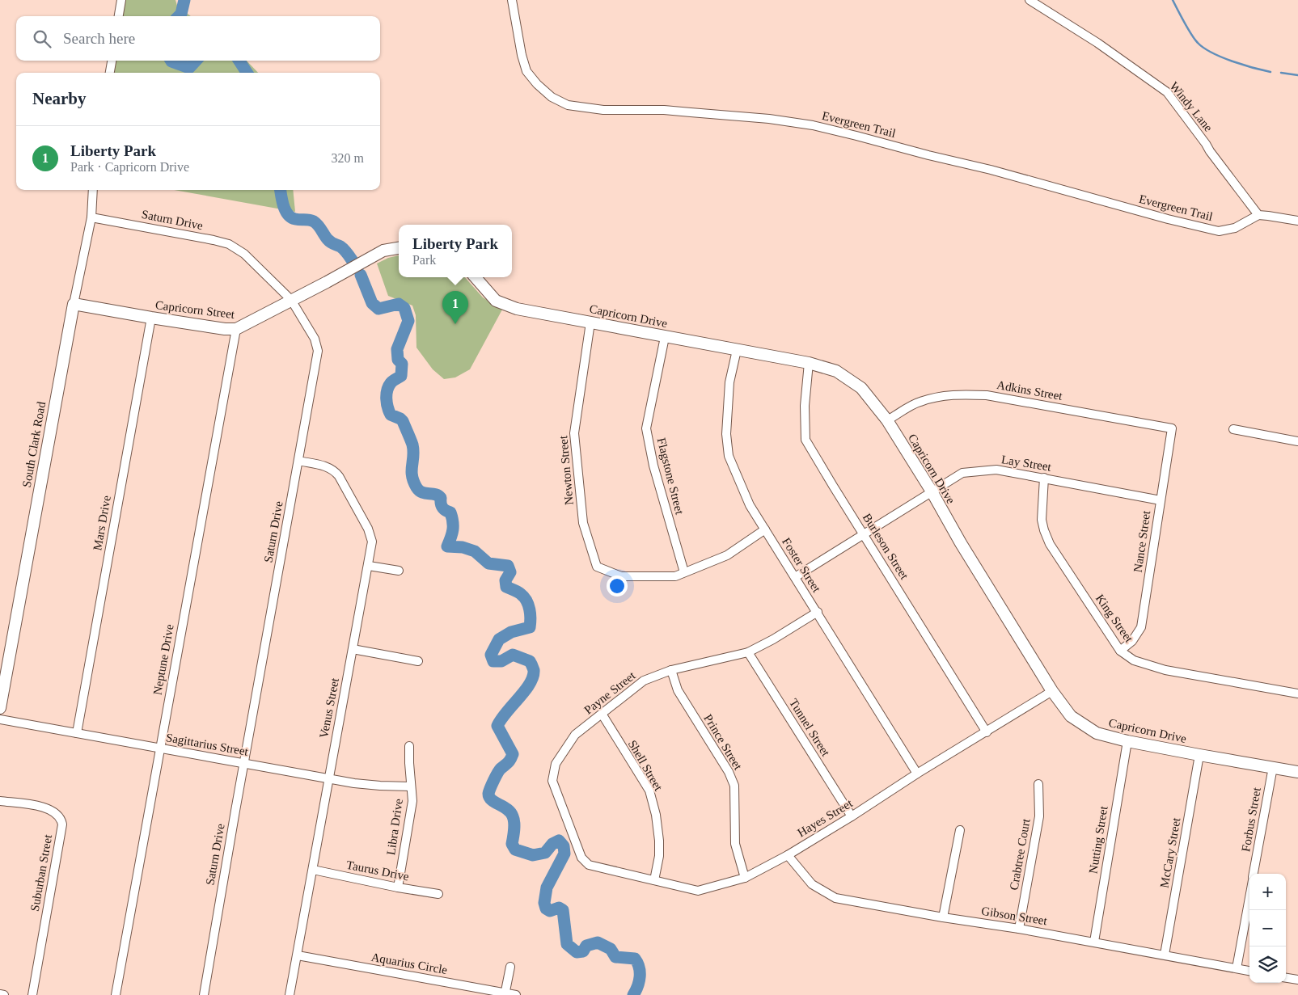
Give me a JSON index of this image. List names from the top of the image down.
{
  "streets": {
    "street": [
      "Windy Lane",
      "Evergreen Trail",
      "Saturn Drive",
      "Capricorn Street",
      "Capricorn Drive",
      "Adkins Street",
      "South Clark Road",
      "Lay Street",
      "Newton Street",
      "Flagstone Street",
      "Mars Drive",
      "Nance Street",
      "Burleson Street",
      "Foster Street",
      "King Street",
      "Neptune Drive",
      "Payne Street",
      "Venus Street",
      "Tunnel Street",
      "Prince Street",
      "Sagittarius Street",
      "Shell Street",
      "Hayes Street",
      "Forbus Street",
      "Libra Drive",
      "Nutting Street",
      "McCary Street",
      "Crabtree Court",
      "Taurus Drive",
      "Suburban Street",
      "Gibson Street",
      "Aquarius Circle"
    ]
  },
  "crossings": [
    ["Windy Lane", "Evergreen Trail"],
    ["Saturn Drive", "Capricorn Street"],
    ["Saturn Drive", "South Clark Road"],
    ["Saturn Drive", "Venus Street"],
    ["Saturn Drive", "Sagittarius Street"],
    ["Capricorn Street", "South Clark Road"],
    ["Capricorn Street", "Mars Drive"],
    ["Capricorn Street", "Neptune Drive"],
    ["Capricorn Drive", "Adkins Street"],
    ["Capricorn Drive", "Lay Street"],
    ["Capricorn Drive", "Newton Street"],
    ["Capricorn Drive", "Flagstone Street"],
    ["Capricorn Drive", "Burleson Street"],
    ["Capricorn Drive", "Foster Street"],
    ["Capricorn Drive", "Hayes Street"],
    ["Capricorn Drive", "Forbus Street"],
    ["Capricorn Drive", "Nutting Street"],
    ["Capricorn Drive", "McCary Street"],
    ["Adkins Street", "Nance Street"],
    ["Lay Street", "Nance Street"],
    ["Lay Street", "Burleson Street"],
    ["Lay Street", "Foster Street"],
    ["Lay Street", "King Street"],
    ["Newton Street", "Flagstone Street"],
    ["Mars Drive", "Sagittarius Street"],
    ["Nance Street", "King Street"],
    ["Burleson Street", "Hayes Street"],
    ["Foster Street", "Payne Street"],
    ["Foster Street", "Hayes Street"],
    ["Neptune Drive", "Sagittarius Street"],
    ["Payne Street", "Tunnel Street"],
    ["Payne Street", "Prince Street"],
    ["Payne Street", "Shell Street"],
    ["Payne Street", "Hayes Street"],
    ["Venus Street", "Sagittarius Street"],
    ["Venus Street", "Taurus Drive"],
    ["Venus Street", "Aquarius Circle"],
    ["Tunnel Street", "Hayes Street"],
    ["Prince Street", "Hayes Street"],
    ["Sagittarius Street", "Libra Drive"],
    ["Shell Street", "Hayes Street"],
    ["Hayes Street", "Gibson Street"],
    ["Libra Drive", "Taurus Drive"],
    ["Nutting Street", "Gibson Street"],
    ["McCary Street", "Gibson Street"],
    ["Crabtree Court", "Gibson Street"]
  ],
  "page": {
    "search": "Search here",
    "heading": "Nearby",
    "list": [
      {
        "mark": "1",
        "name": "Liberty Park",
        "note": "Park · Capricorn Drive",
        "value": "320 m"
      }
    ],
    "popup": ["Liberty Park", "Park"],
    "pins": "1",
    "map_buttons": ["+", "−"]
  }
}
